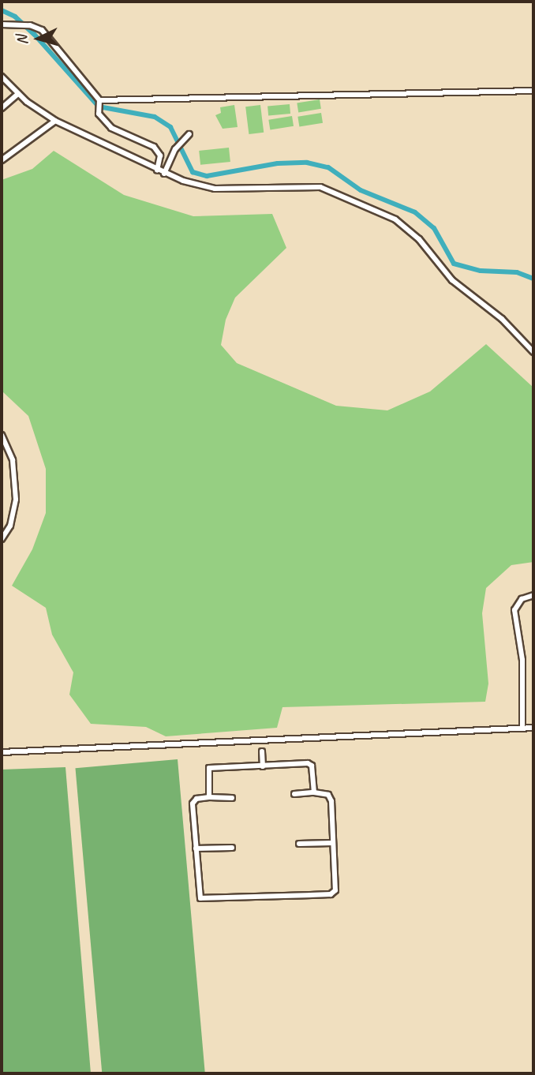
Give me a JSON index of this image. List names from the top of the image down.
{
  "north": "left"
}
